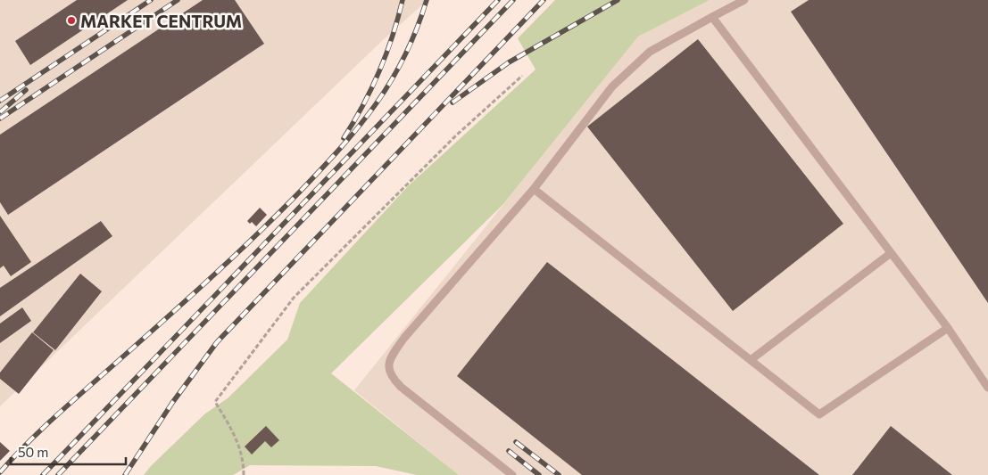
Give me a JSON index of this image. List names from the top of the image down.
{
  "places": ["MARKET CENTRUM"],
  "scale_bar": "50 m"
}
